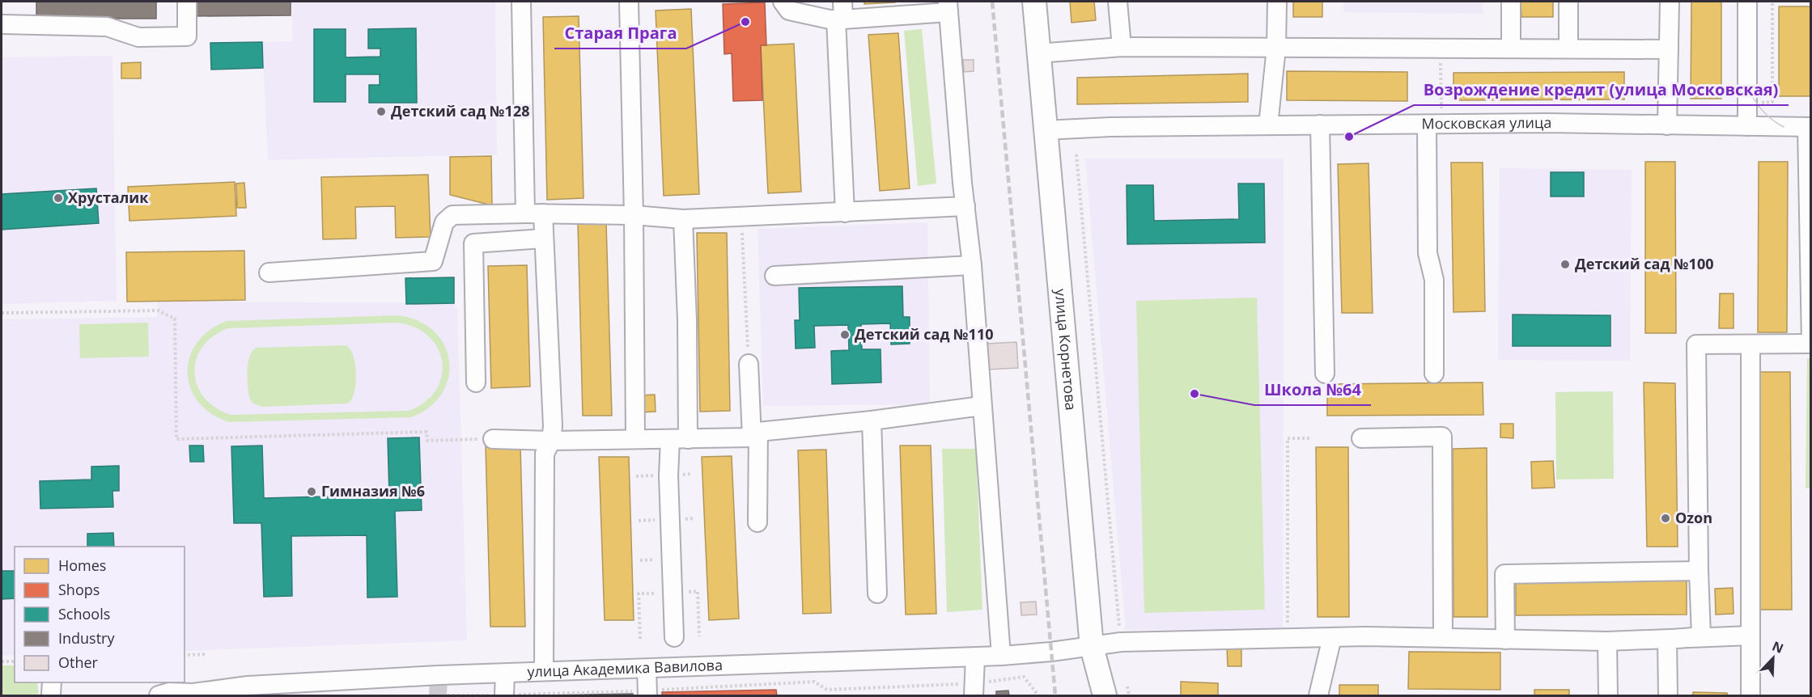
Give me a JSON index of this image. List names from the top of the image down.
{
  "streets": {
    "main road": ["улица Корнетова"],
    "street": ["Московская улица", "улица Академика Вавилова"]
  },
  "crossings": [
    ["Московская улица", "улица Корнетова"],
    ["улица Корнетова", "улица Академика Вавилова"]
  ],
  "places": [
    "Старая Прага",
    "Детский сад №128",
    "Возрождение кредит (улица Московская)",
    "Хрусталик",
    "Детский сад №100",
    "Детский сад №110",
    "Школа №64",
    "Гимназия №6",
    "Ozon"
  ],
  "legend": [
    "Homes",
    "Shops",
    "Schools",
    "Industry",
    "Other"
  ],
  "north": "top right"
}
